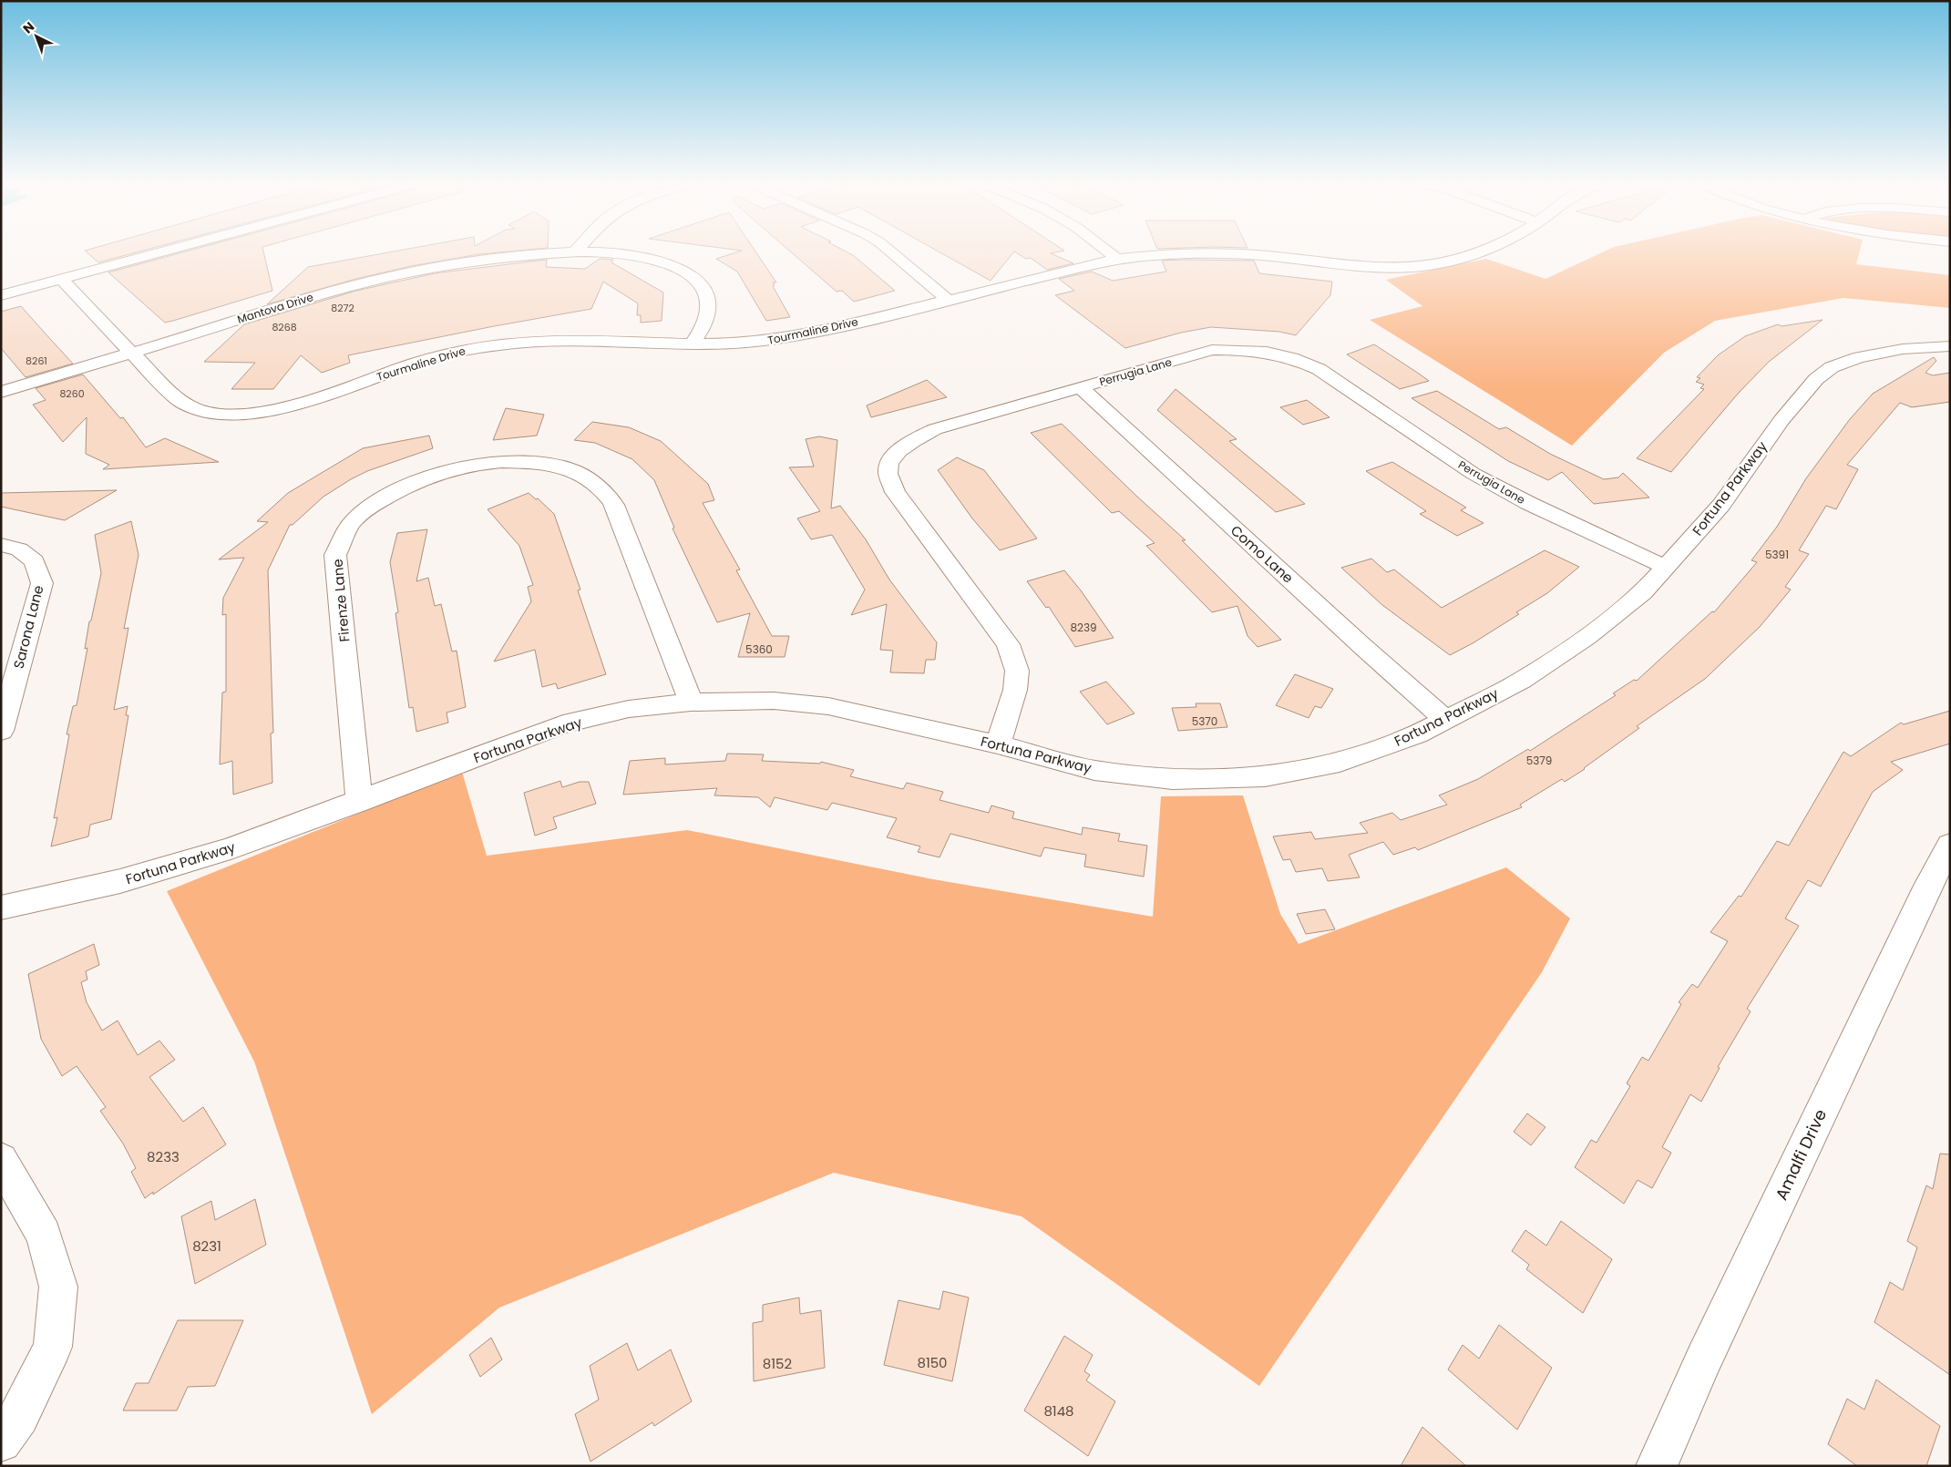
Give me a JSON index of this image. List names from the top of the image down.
{
  "streets": {
    "street": [
      "Mantova Drive",
      "Tourmaline Drive",
      "Perrugia Lane",
      "Fortuna Parkway",
      "Como Lane",
      "Firenze Lane",
      "Sarona Lane",
      "Amalfi Drive"
    ]
  },
  "crossings": [
    ["Mantova Drive", "Tourmaline Drive"],
    ["Perrugia Lane", "Fortuna Parkway"],
    ["Perrugia Lane", "Como Lane"],
    ["Fortuna Parkway", "Como Lane"],
    ["Fortuna Parkway", "Firenze Lane"]
  ],
  "house_numbers": [
    "8272",
    "8268",
    "8261",
    "8260",
    "5391",
    "8239",
    "5360",
    "5370",
    "5379",
    "8233",
    "8231",
    "8150",
    "8152",
    "8148"
  ],
  "north": "top left"
}
